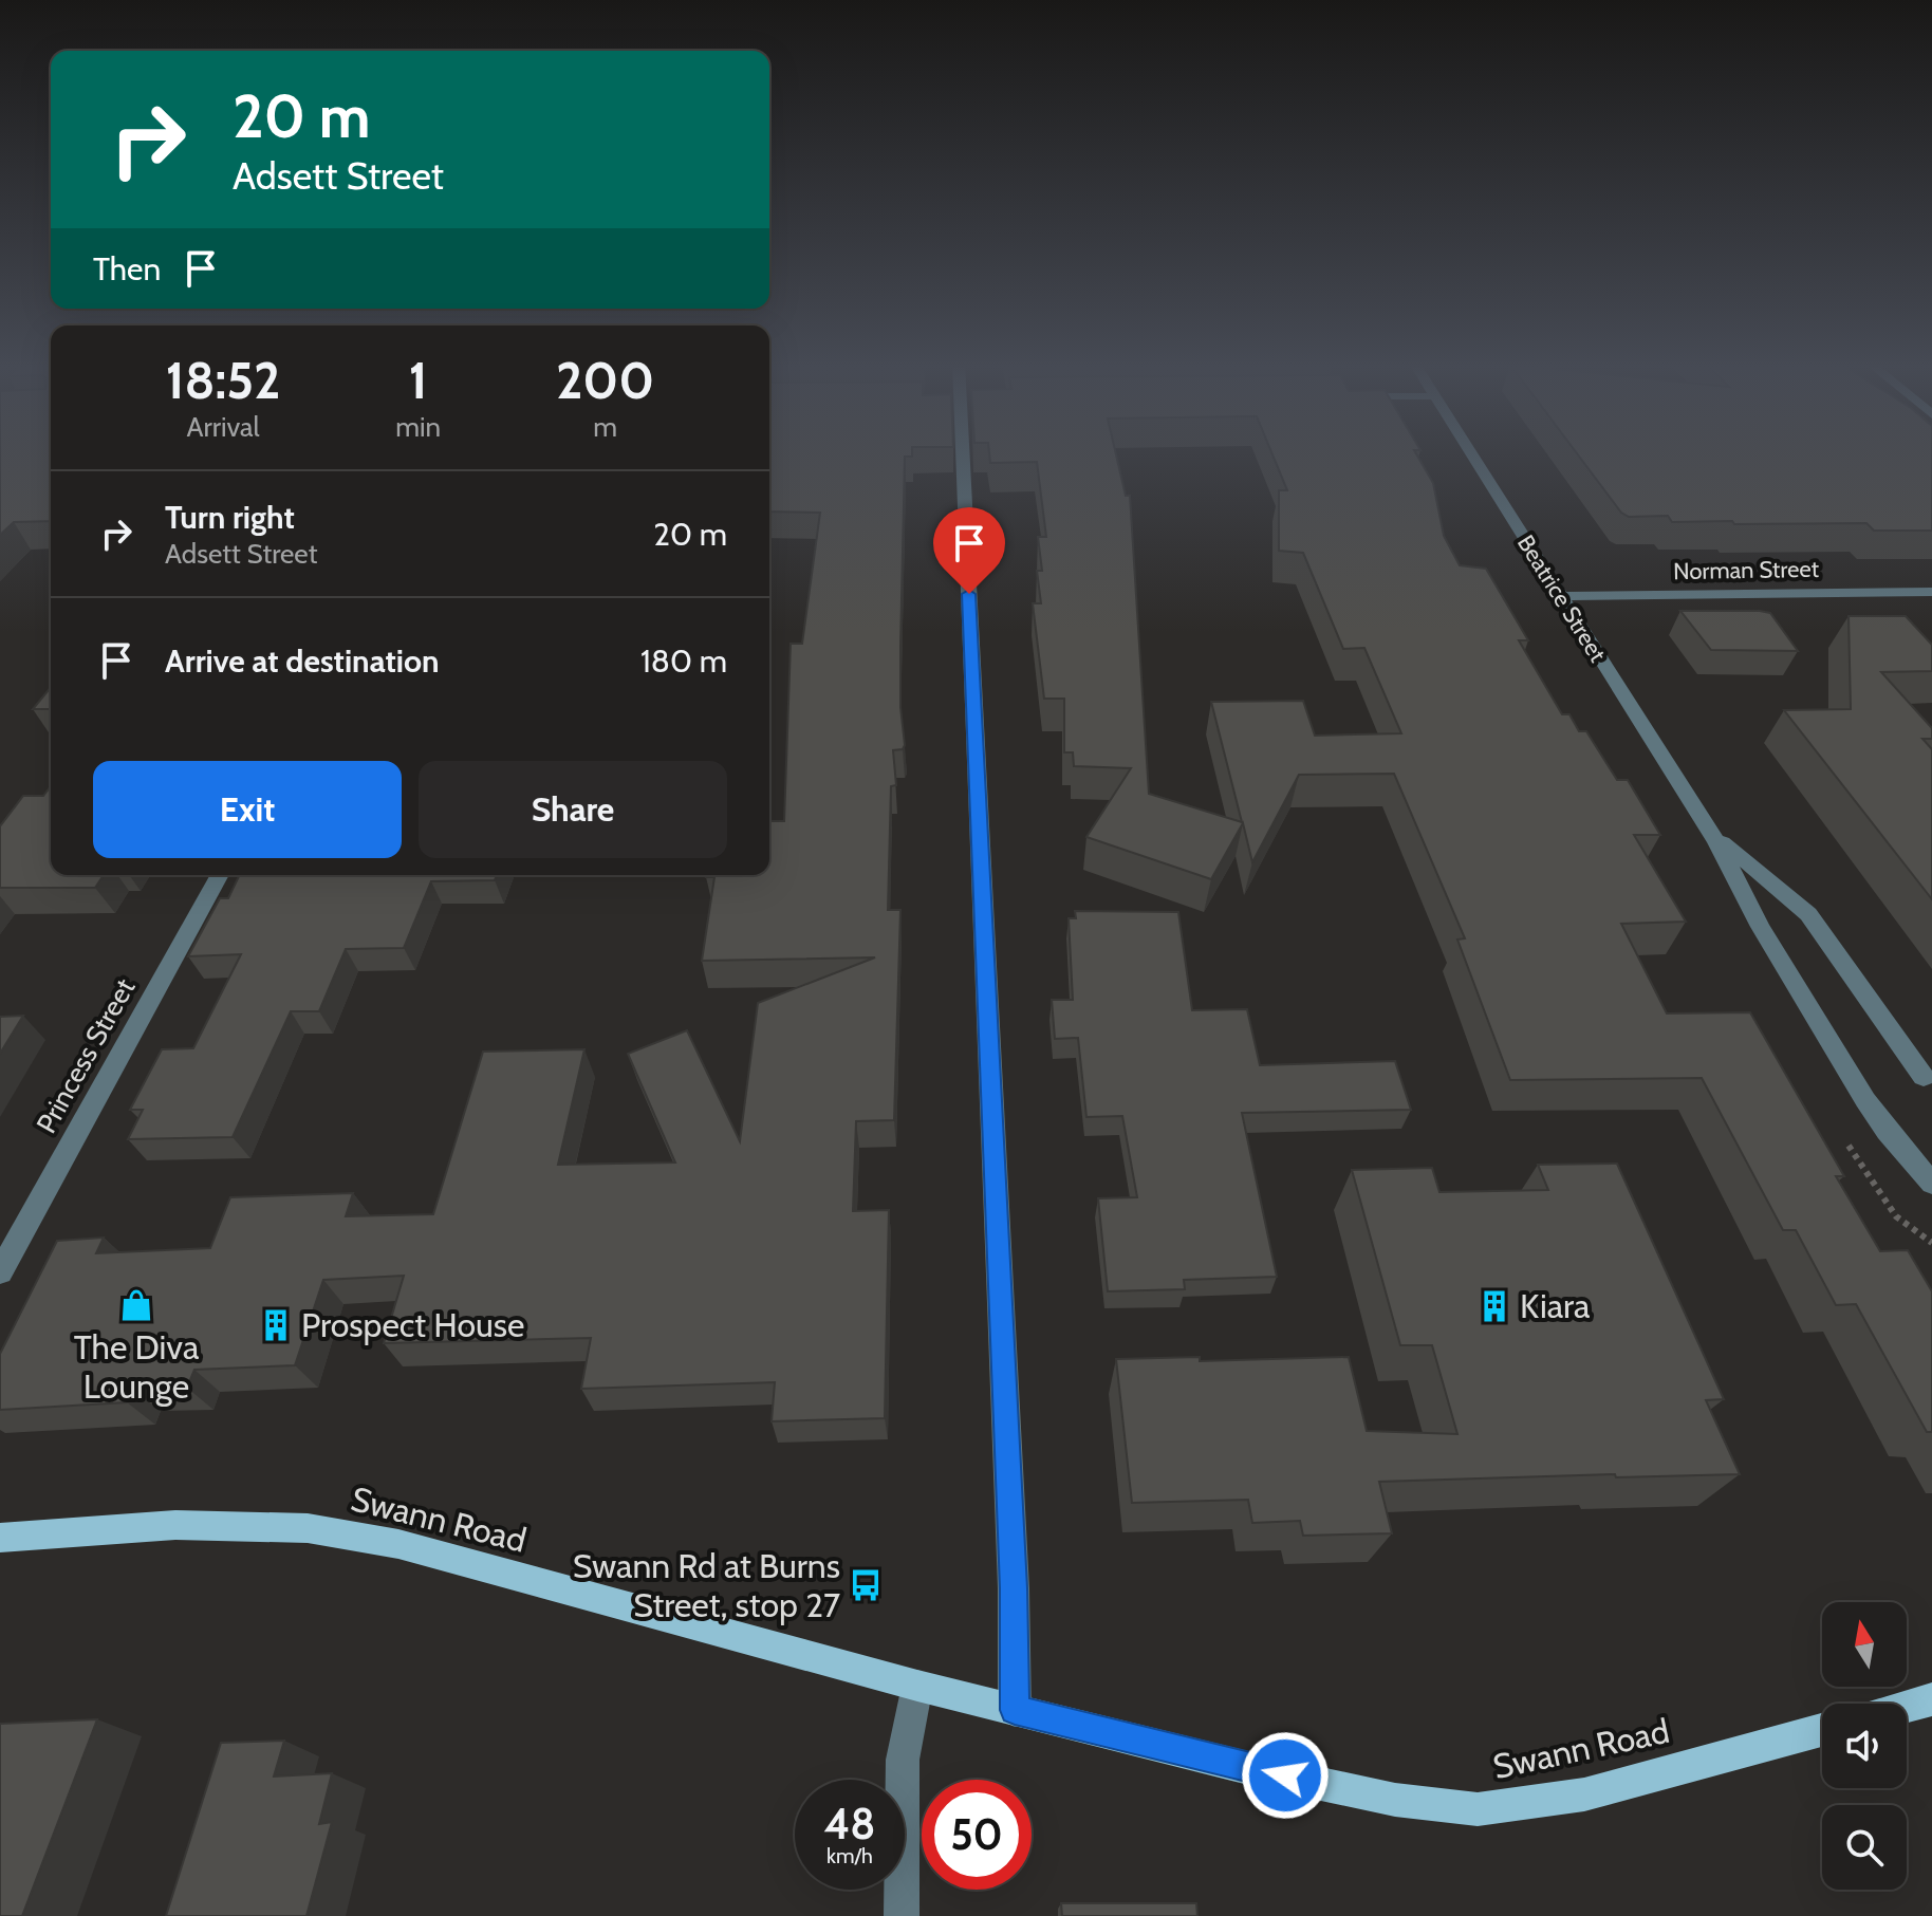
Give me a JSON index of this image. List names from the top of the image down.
{
  "streets": {
    "main road": ["Swann Road"],
    "street": ["Norman Street", "Beatrice Street", "Princess Street"]
  },
  "crossings": [
    ["Norman Street", "Beatrice Street"]
  ],
  "places": {
    "shop": ["The Diva Lounge"],
    "building": ["Kiara", "Prospect House"],
    "bus stop": ["Swann Rd at Burns Street, stop 27"]
  },
  "north": "top",
  "page": {
    "turn": ["20 m", "Adsett Street"],
    "then": "Then",
    "eta": [
      "18:52",
      "Arrival",
      "1",
      "min",
      "200",
      "m"
    ],
    "list": [
      {
        "name": "Turn right",
        "note": "Adsett Street",
        "value": "20 m"
      },
      {
        "name": "Arrive at destination",
        "value": "180 m"
      }
    ],
    "buttons": ["Exit", "Share"],
    "speed": "48 km/h",
    "limit": "50"
  }
}
